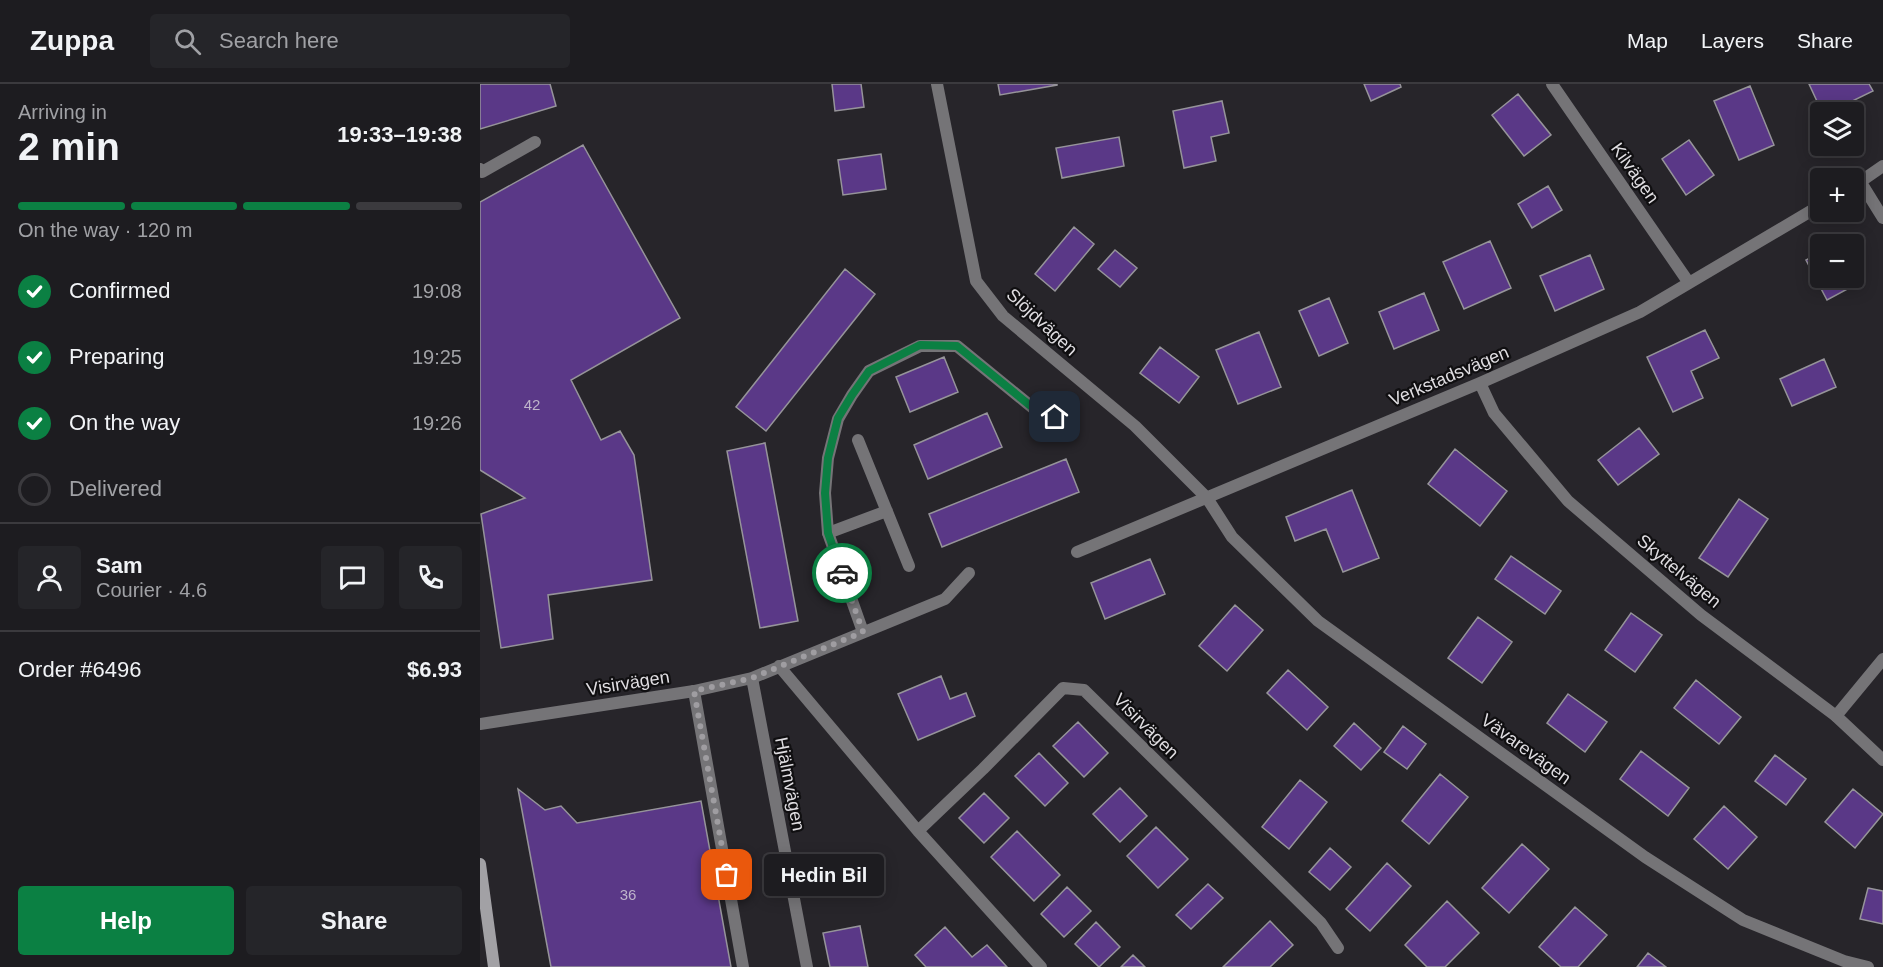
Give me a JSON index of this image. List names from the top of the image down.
{
  "streets": {
    "street": [
      "Kilvägen",
      "Slöjdvägen",
      "Verkstadsvägen",
      "Skyttelvägen",
      "Visirvägen",
      "Vävarevägen",
      "Hjälmvägen"
    ]
  },
  "crossings": [
    ["Kilvägen", "Verkstadsvägen"],
    ["Slöjdvägen", "Verkstadsvägen"],
    ["Slöjdvägen", "Vävarevägen"],
    ["Verkstadsvägen", "Skyttelvägen"],
    ["Verkstadsvägen", "Vävarevägen"],
    ["Visirvägen", "Hjälmvägen"]
  ],
  "places": ["Hedin Bil"],
  "house_numbers": ["42", "36"],
  "page": {
    "header": "Zuppa",
    "search": "Search here",
    "nav": ["Map", "Layers", "Share"],
    "heading": ["2 min", "Arriving in", "19:33–19:38"],
    "panel": [
      "Sam",
      "Courier · 4.6",
      "Order #6496",
      "$6.93"
    ],
    "map_buttons": ["+", "−"],
    "bar": "On the way · 120 m",
    "list": [
      ["Confirmed", "19:08"],
      ["Preparing", "19:25"],
      ["On the way", "19:26"],
      "Delivered"
    ],
    "bubble": "Hedin Bil",
    "buttons": ["Help", "Share"]
  }
}
